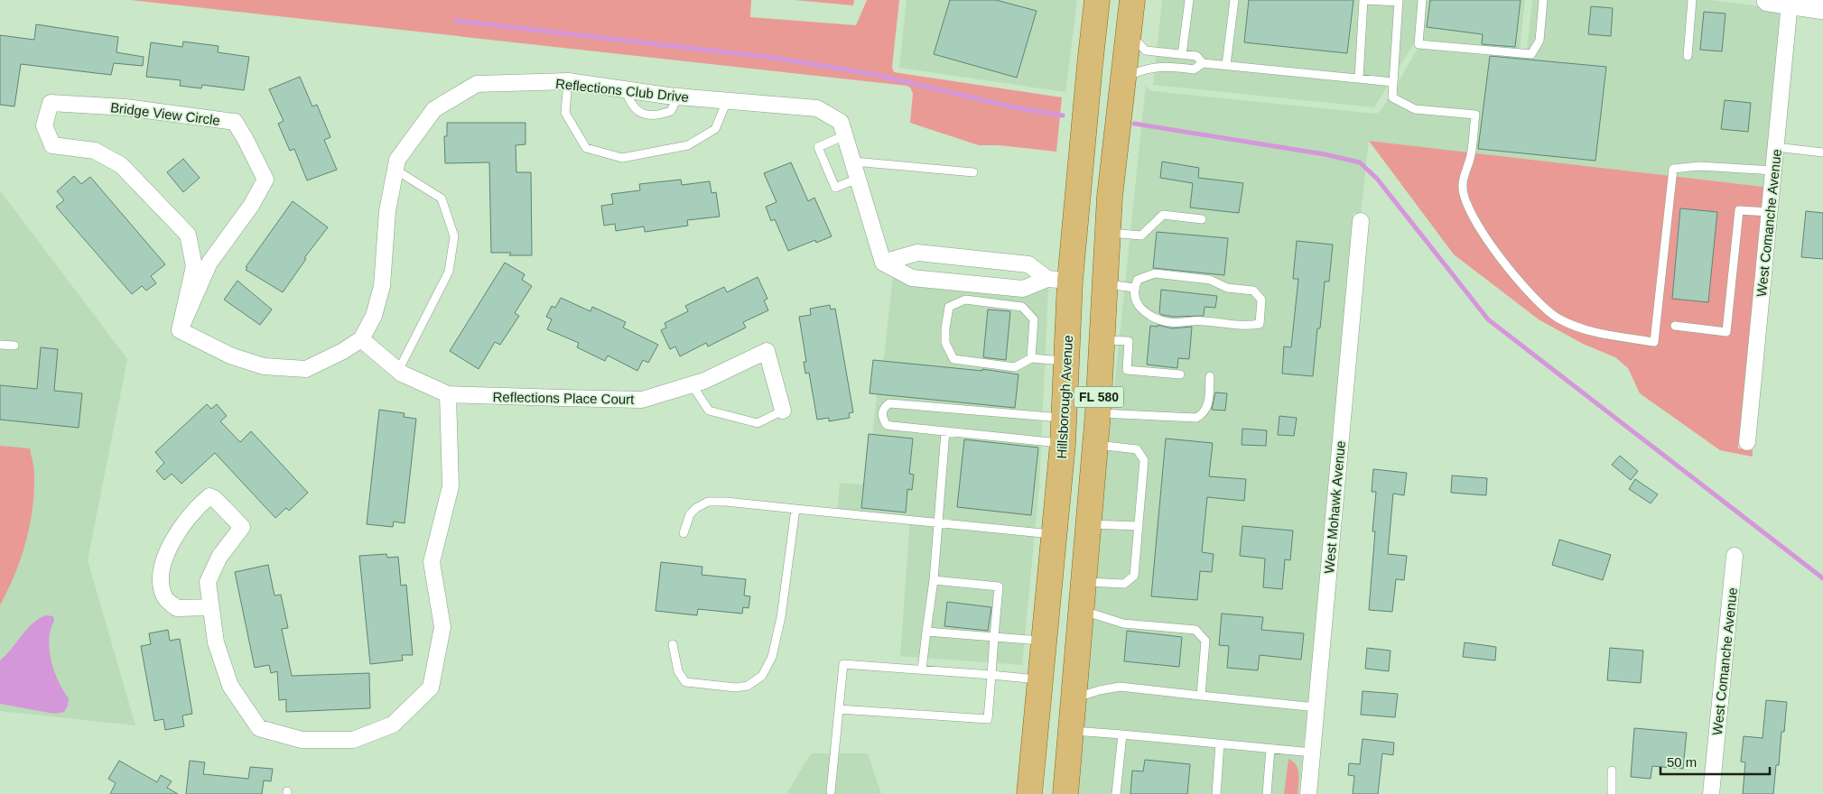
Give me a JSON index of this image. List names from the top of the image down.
{
  "streets": {
    "main road": ["Hillsborough Avenue", "FL 580"],
    "street": [
      "Reflections Club Drive",
      "Bridge View Circle",
      "West Comanche Avenue",
      "Reflections Place Court",
      "West Mohawk Avenue"
    ]
  },
  "crossings": [
    ["Reflections Club Drive", "Bridge View Circle"],
    ["Reflections Club Drive", "Reflections Place Court"]
  ],
  "scale_bar": "50 m"
}
